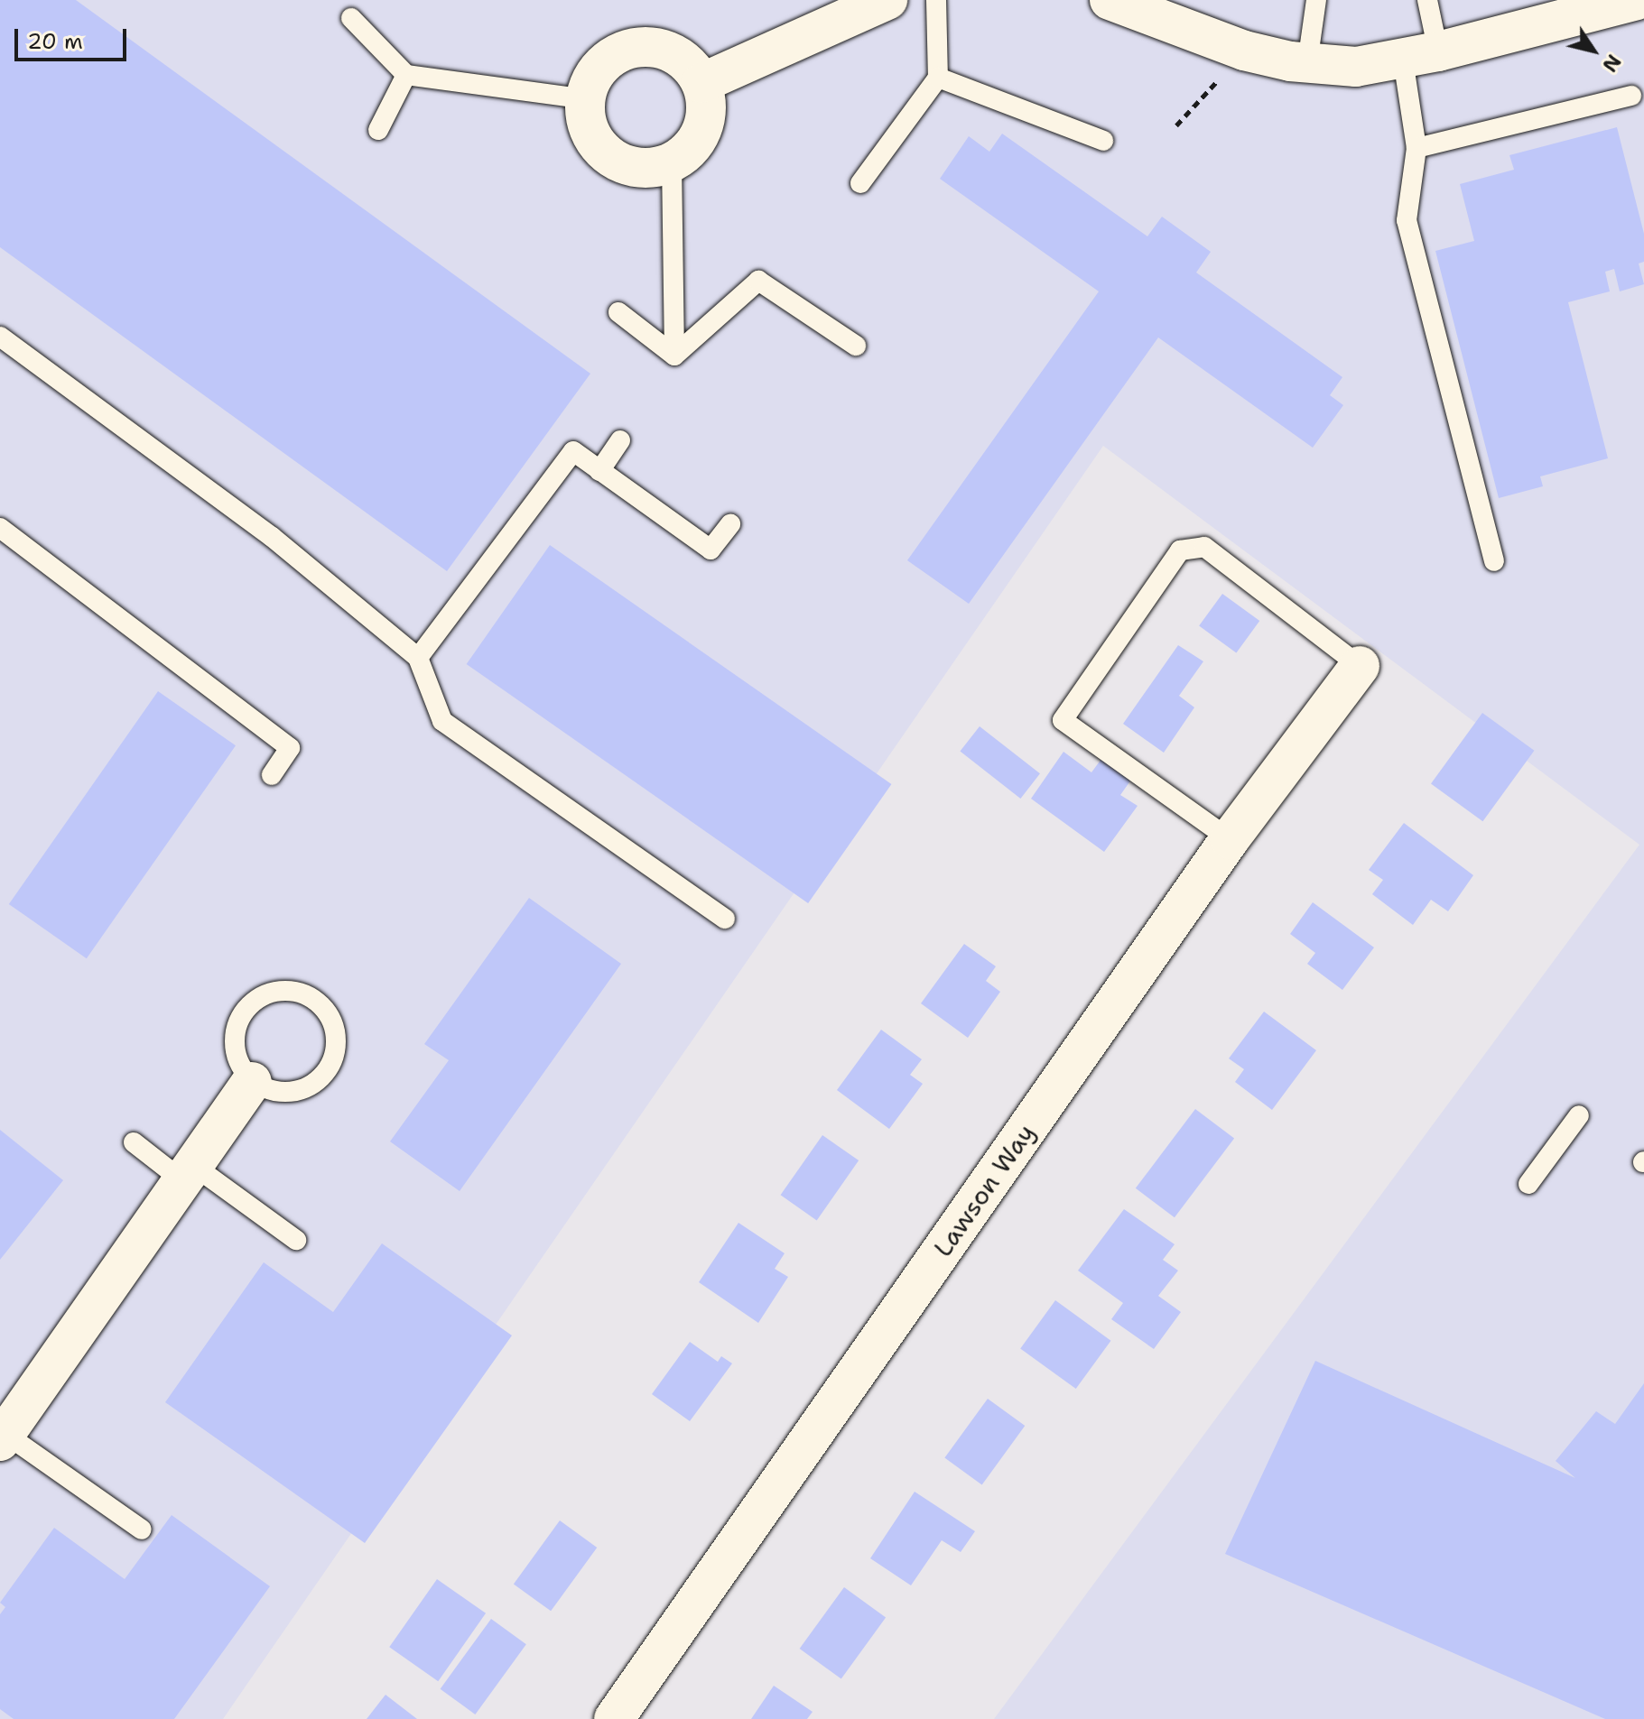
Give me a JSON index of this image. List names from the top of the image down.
{
  "streets": {
    "street": ["Lawson Way"]
  },
  "scale_bar": "20 m",
  "north": "bottom right"
}
